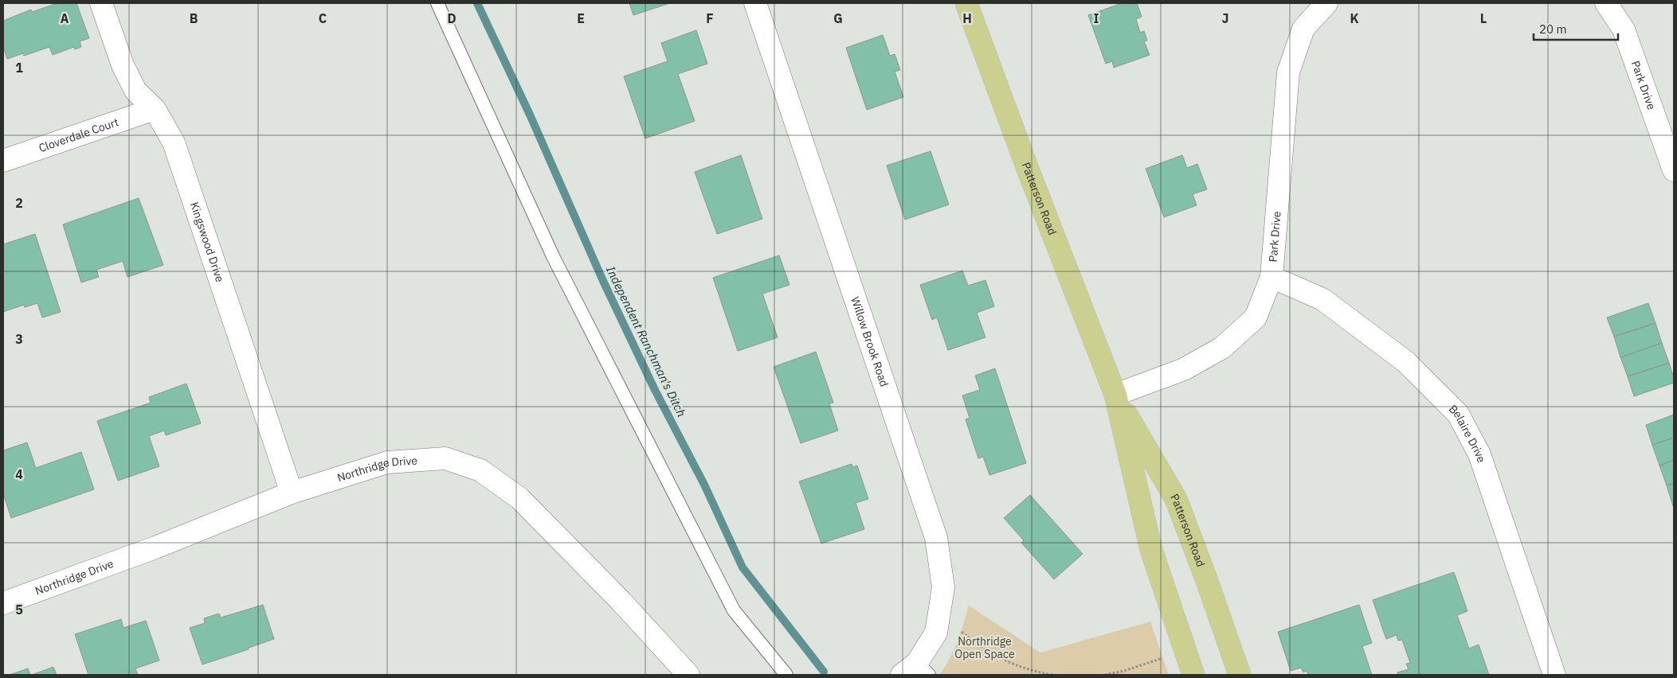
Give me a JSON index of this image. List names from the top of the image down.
{
  "streets": {
    "main road": ["Patterson Road"],
    "street": [
      "Park Drive",
      "Cloverdale Court",
      "Kingswood Drive",
      "Willow Brook Road",
      "Belaire Drive",
      "Northridge Drive"
    ]
  },
  "crossings": [
    ["Park Drive", "Patterson Road"],
    ["Park Drive", "Belaire Drive"],
    ["Cloverdale Court", "Kingswood Drive"],
    ["Kingswood Drive", "Northridge Drive"]
  ],
  "water": ["Independent Ranchman's Ditch"],
  "parks": ["Northridge Open Space"],
  "scale_bar": "20 m",
  "grid": {
    "columns": [
      "A",
      "B",
      "C",
      "D",
      "E",
      "F",
      "G",
      "H",
      "I",
      "J",
      "K",
      "L"
    ],
    "rows": [
      "1",
      "2",
      "3",
      "4",
      "5"
    ]
  }
}
